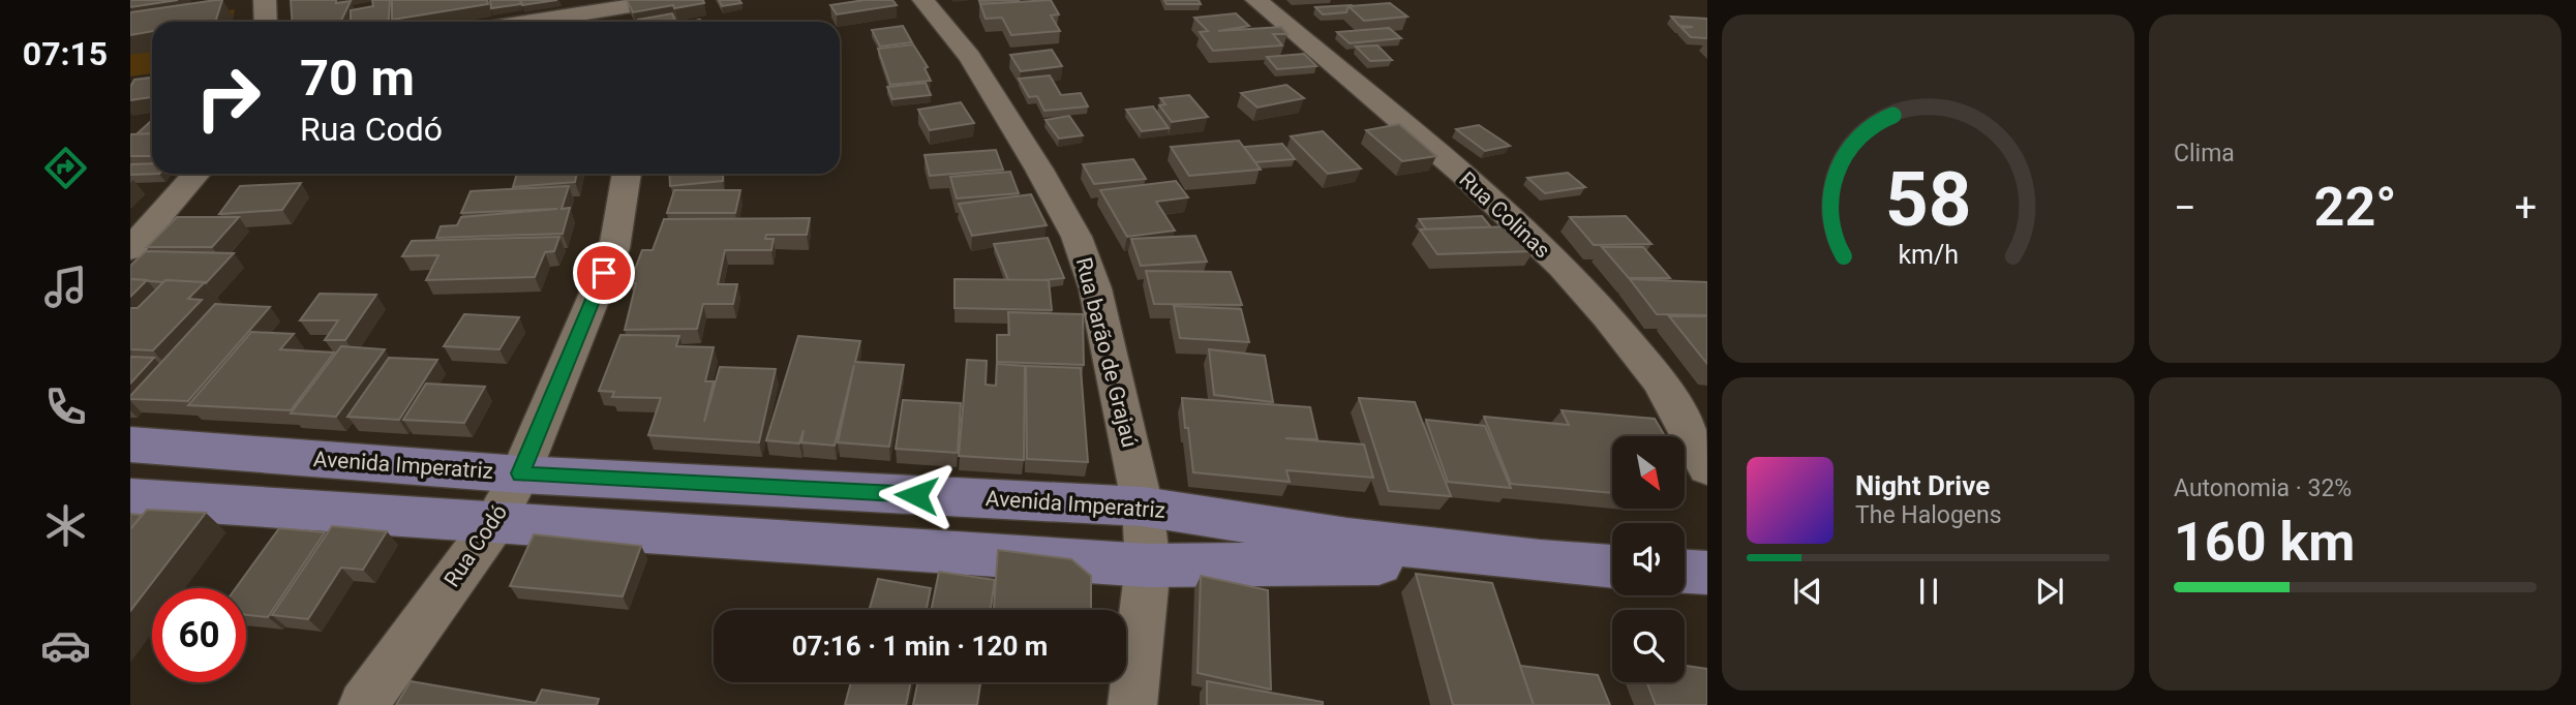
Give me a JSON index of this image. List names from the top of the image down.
{
  "streets": {
    "main road": ["Avenida Imperatriz"],
    "street": ["Rua Colinas", "Rua barão de Grajaú", "Rua Codó"]
  },
  "crossings": [
    ["Rua barão de Grajaú", "Avenida Imperatriz"],
    ["Avenida Imperatriz", "Rua Codó"]
  ],
  "north": "bottom right",
  "page": {
    "tabs": "07:15",
    "tile": [
      "Clima",
      ["Autonomia · 32%", "160 km"]
    ],
    "turn": ["70 m", "Rua Codó"],
    "heat": ["−", "22°", "+"],
    "song": ["Night Drive", "The Halogens"],
    "limit": "60",
    "trip": "07:16 · 1 min · 120 m",
    "gauge": ["58", "km/h"]
  }
}
